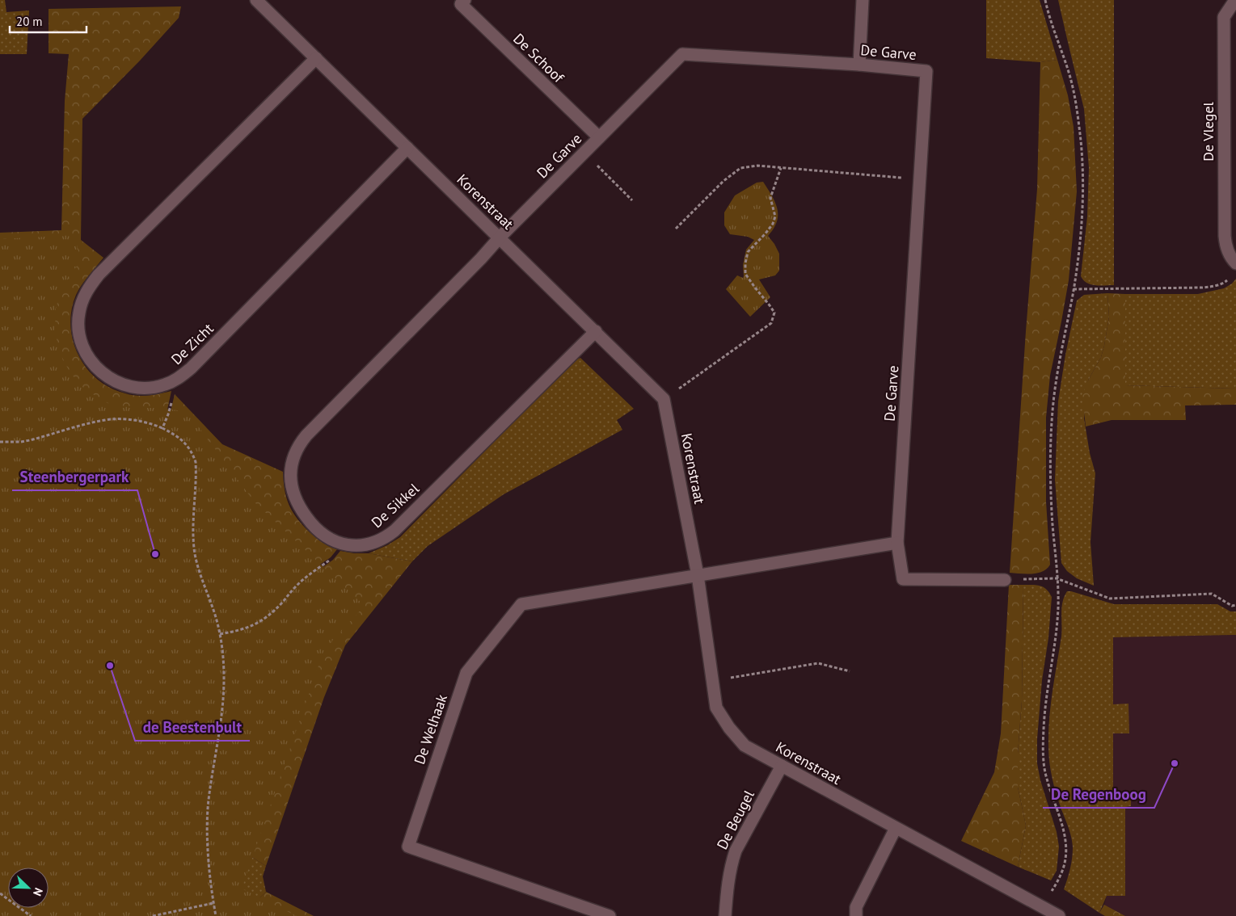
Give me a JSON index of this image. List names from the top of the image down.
{
  "streets": {
    "street": [
      "De Garve",
      "De Schoof",
      "De Vlegel",
      "Korenstraat",
      "De Zicht",
      "De Sikkel",
      "De Welhaak",
      "De Beugel"
    ]
  },
  "crossings": [
    ["De Garve", "De Schoof"],
    ["De Garve", "Korenstraat"],
    ["De Garve", "De Sikkel"],
    ["Korenstraat", "De Zicht"],
    ["Korenstraat", "De Sikkel"],
    ["Korenstraat", "De Welhaak"],
    ["Korenstraat", "De Beugel"]
  ],
  "places": ["Steenbergerpark", "de Beestenbult", "De Regenboog"],
  "scale_bar": "20 m",
  "north": "bottom right"
}
